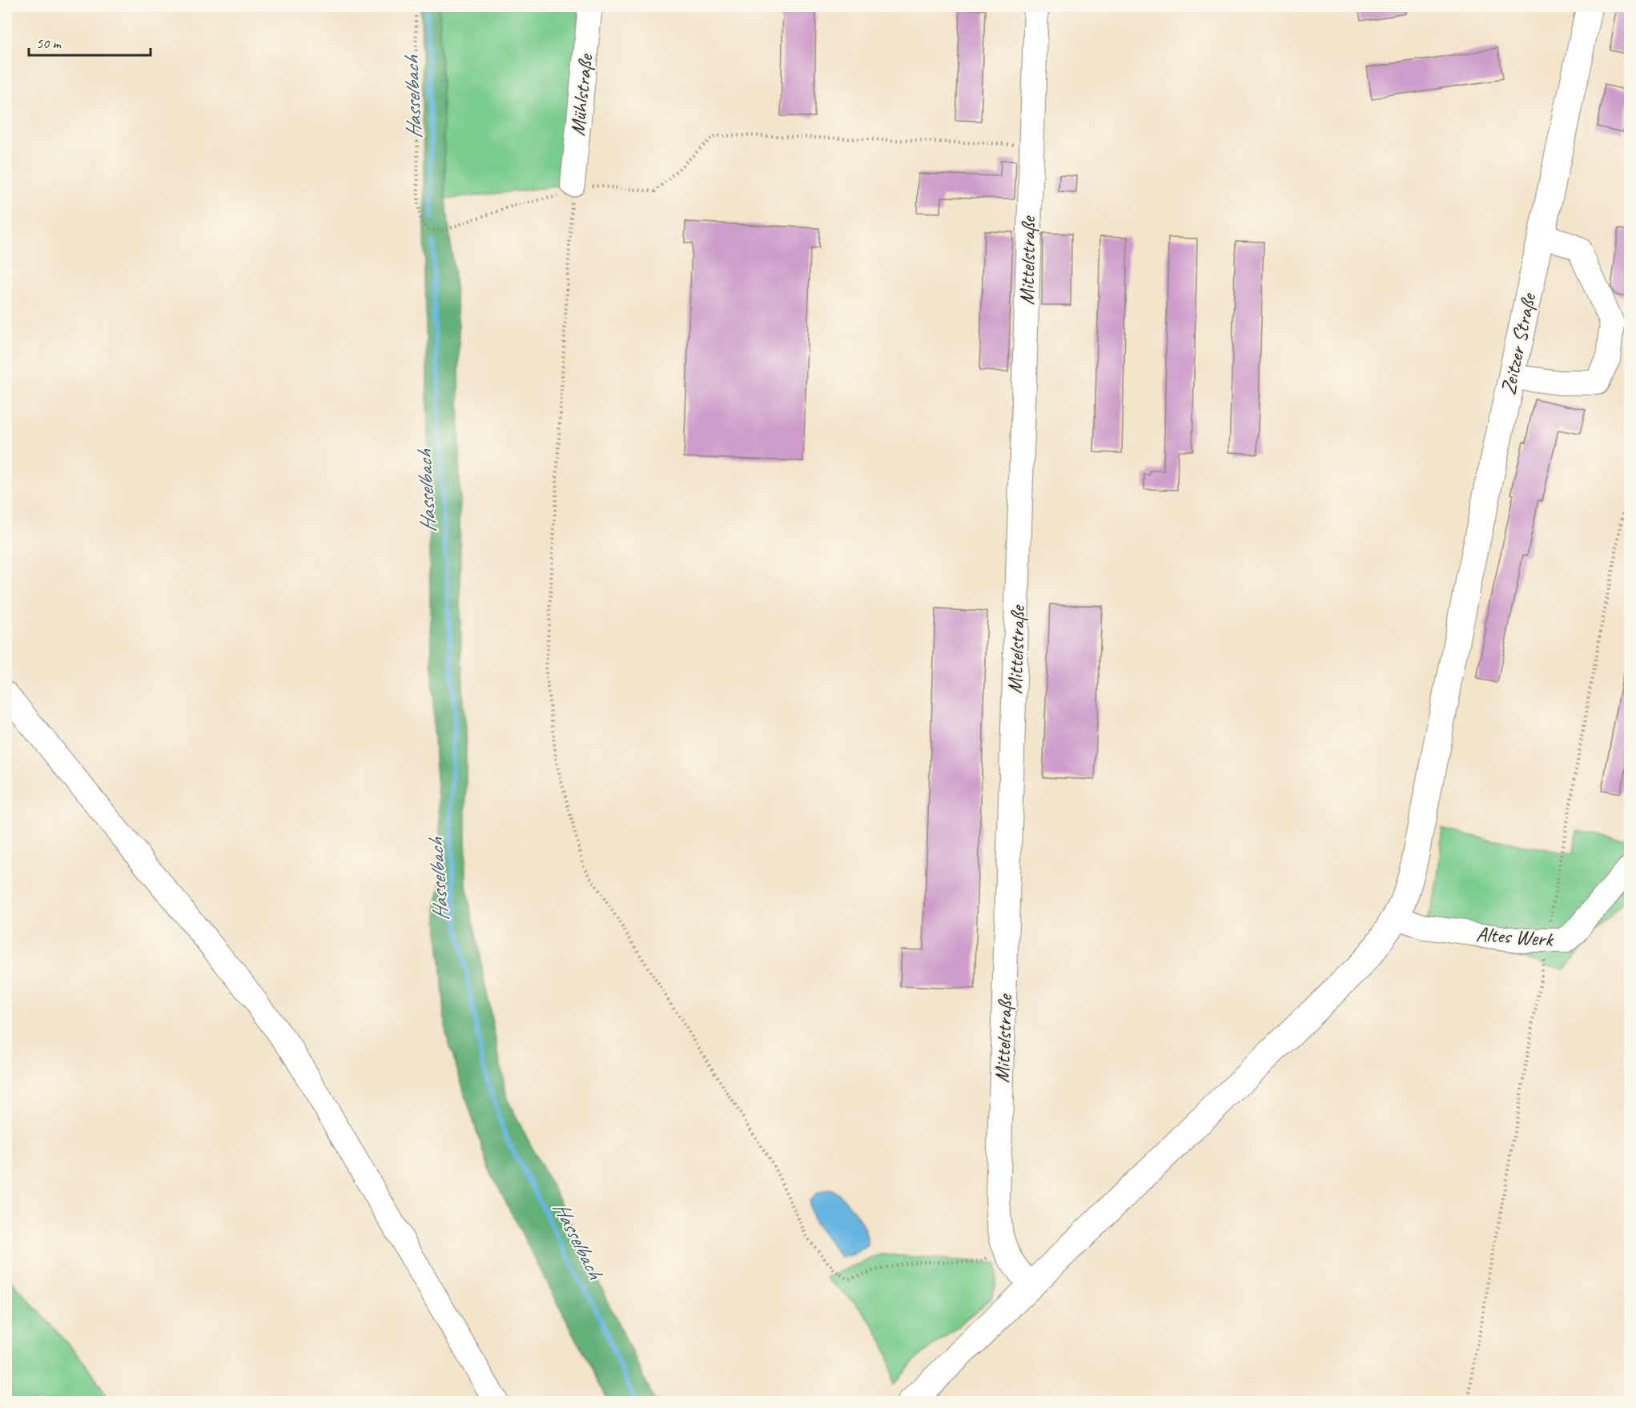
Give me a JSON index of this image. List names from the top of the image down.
{
  "streets": {
    "main road": ["Zeitzer Straße"],
    "street": ["Mühlstraße", "Mittelstraße", "Altes Werk"]
  },
  "crossings": [
    ["Mittelstraße", "Zeitzer Straße"],
    ["Zeitzer Straße", "Altes Werk"]
  ],
  "water": ["Hasselbach"],
  "scale_bar": "50 m"
}
